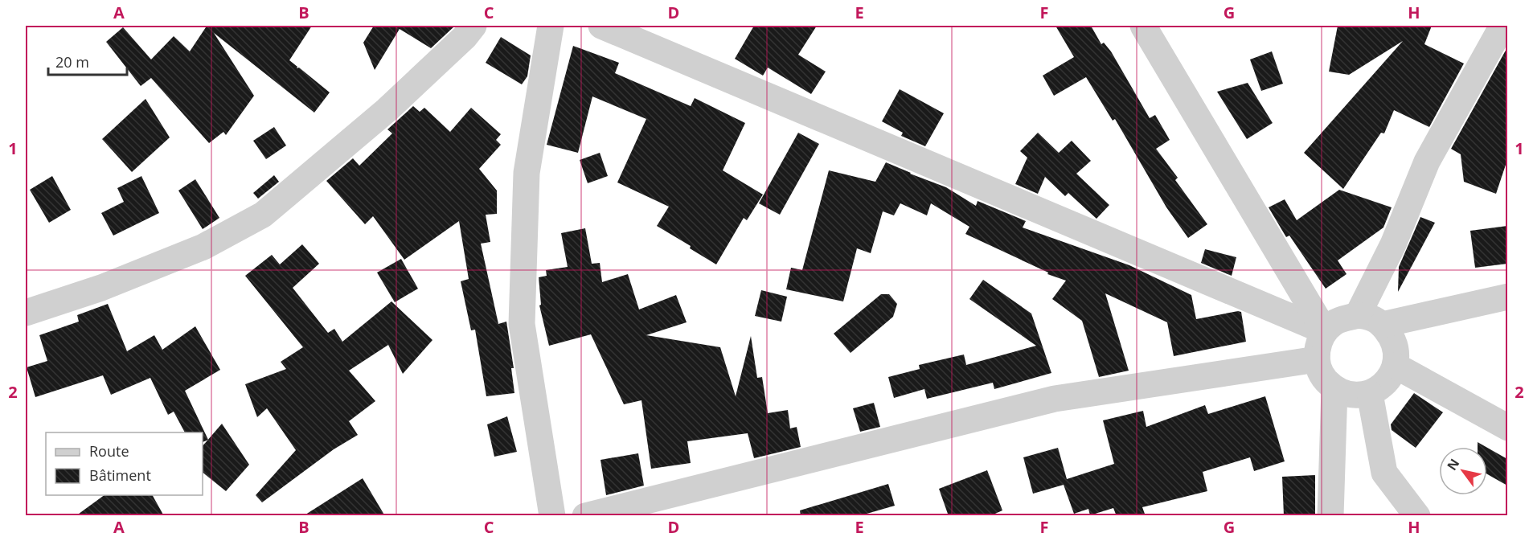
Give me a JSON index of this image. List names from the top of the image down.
{
  "legend": ["Route", "Bâtiment"],
  "scale_bar": "20 m",
  "north": "top left",
  "grid": {
    "columns": [
      "A",
      "B",
      "C",
      "D",
      "E",
      "F",
      "G",
      "H"
    ],
    "rows": ["1", "2"]
  }
}
